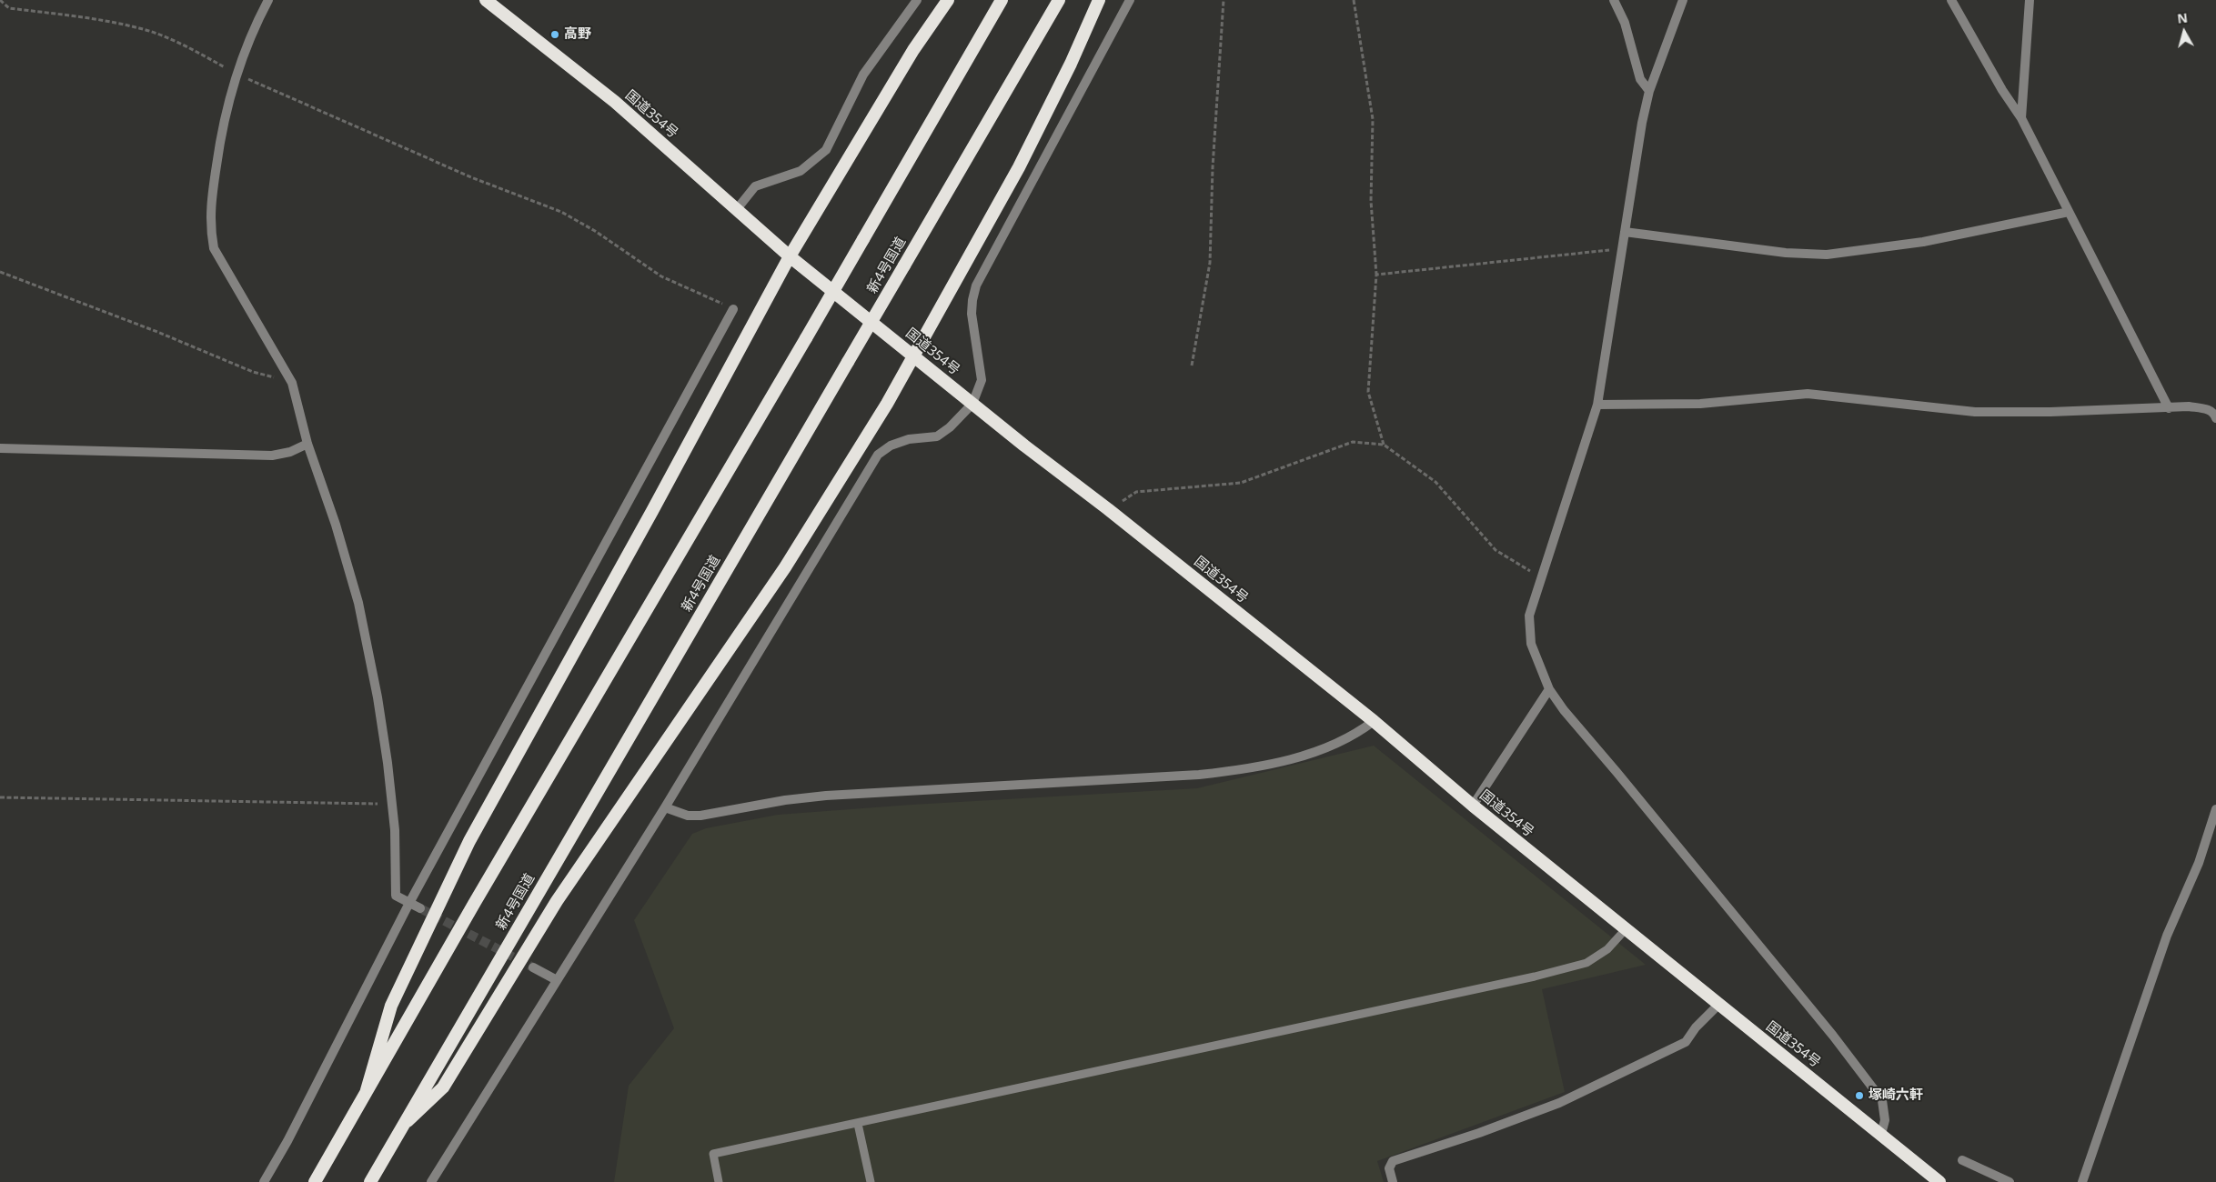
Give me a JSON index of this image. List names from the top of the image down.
{
  "streets": {
    "highway": ["国道354号", "新4号国道"]
  },
  "places": ["高野", "塚崎六軒"],
  "north": "top"
}
